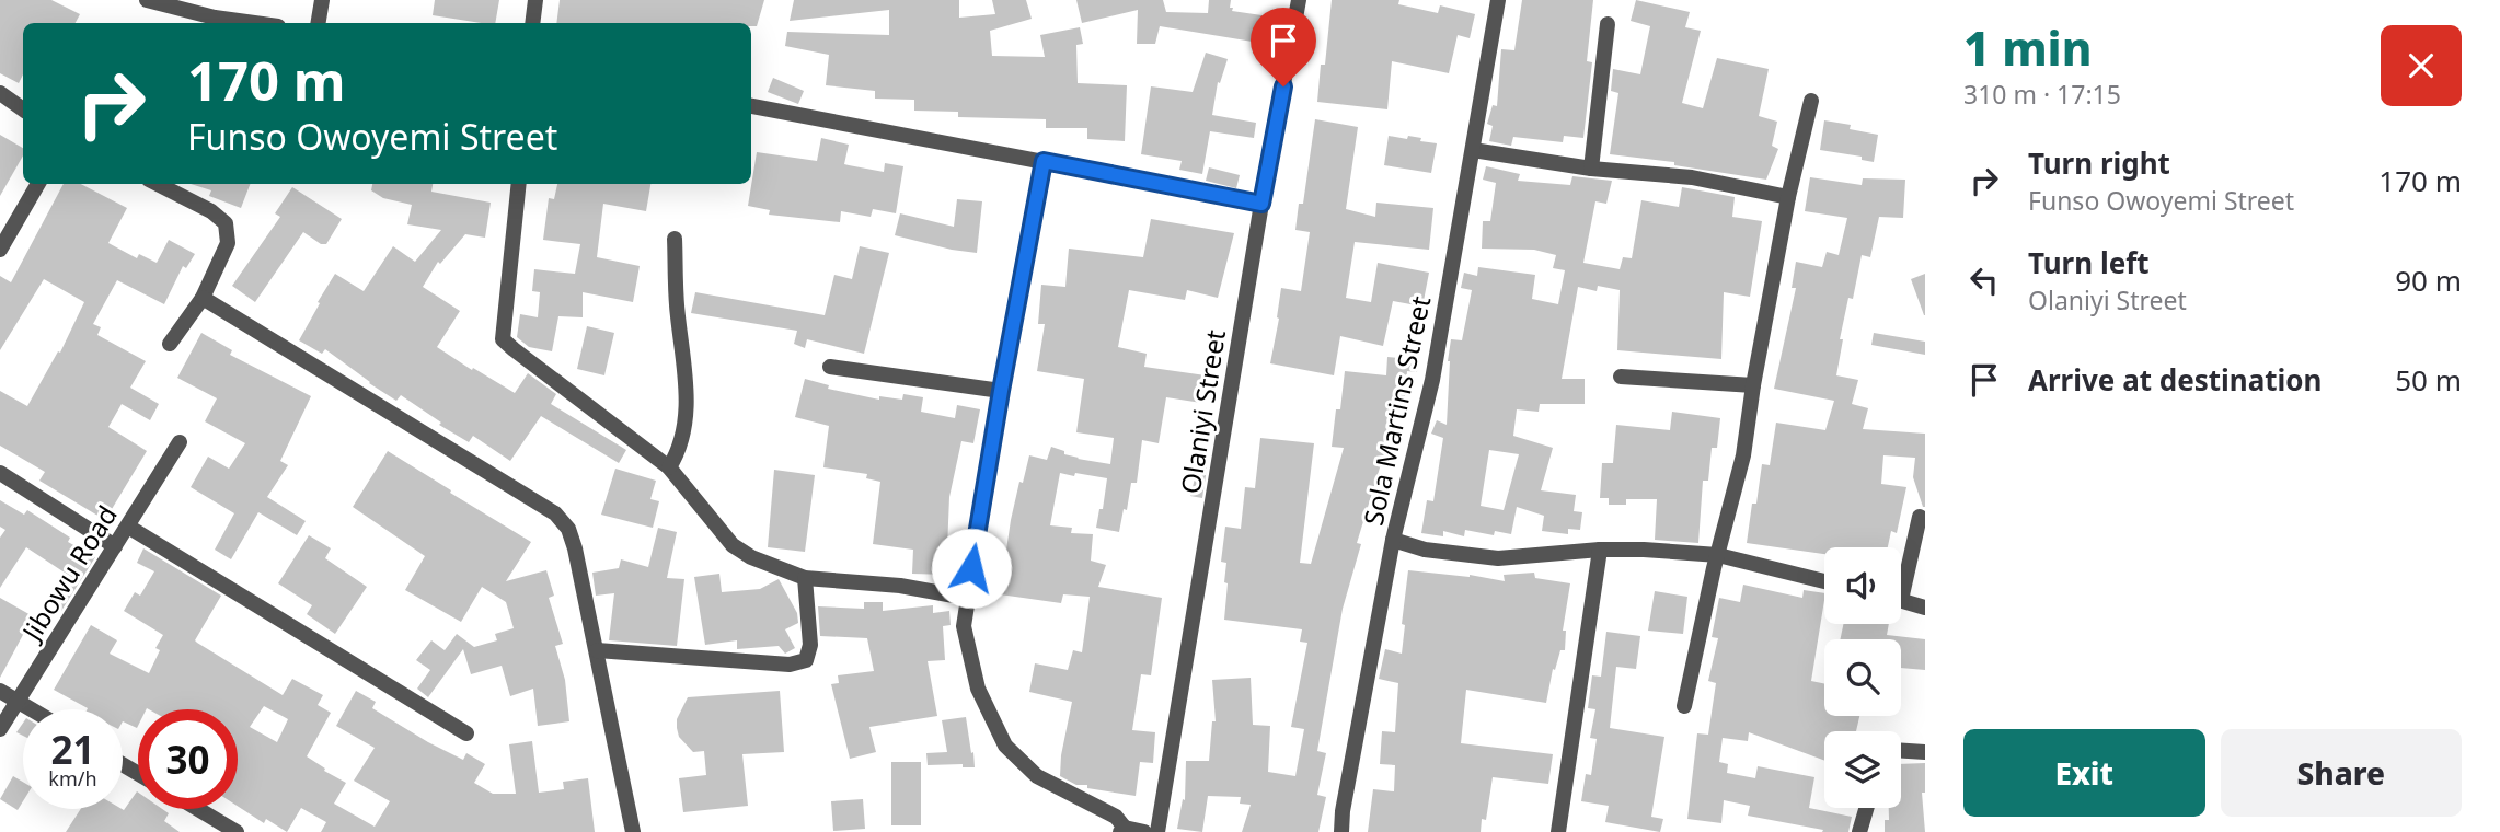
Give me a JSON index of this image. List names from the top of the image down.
{
  "streets": {
    "street": ["Sola Martins Street", "Olaniyi Street", "Jibowu Road"]
  },
  "page": {
    "heading": ["1 min", "310 m · 17:15"],
    "turn": ["170 m", "Funso Owoyemi Street"],
    "list": [
      {
        "name": "Turn right",
        "note": "Funso Owoyemi Street",
        "value": "170 m"
      },
      {
        "name": "Turn left",
        "note": "Olaniyi Street",
        "value": "90 m"
      },
      {
        "name": "Arrive at destination",
        "value": "50 m"
      }
    ],
    "speed": "21 km/h",
    "limit": "30",
    "buttons": ["Exit", "Share"]
  }
}
